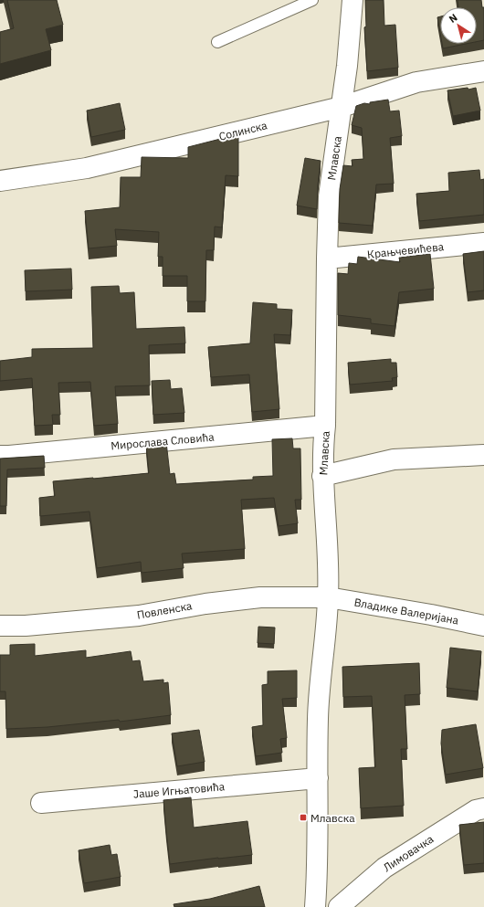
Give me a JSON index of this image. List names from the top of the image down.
{
  "streets": {
    "street": [
      "Солинска",
      "Млавска",
      "Крањчевићева",
      "Мирослава Словића",
      "Повленска",
      "Владике Валеријана",
      "Јаше Игњатовића",
      "Лимовачка"
    ]
  },
  "crossings": [
    ["Солинска", "Млавска"],
    ["Млавска", "Крањчевићева"],
    ["Млавска", "Мирослава Словића"],
    ["Млавска", "Повленска"],
    ["Млавска", "Владике Валеријана"],
    ["Млавска", "Јаше Игњатовића"],
    ["Повленска", "Владике Валеријана"]
  ],
  "places": {
    "transit": ["Млавска"]
  },
  "north": "top left"
}
